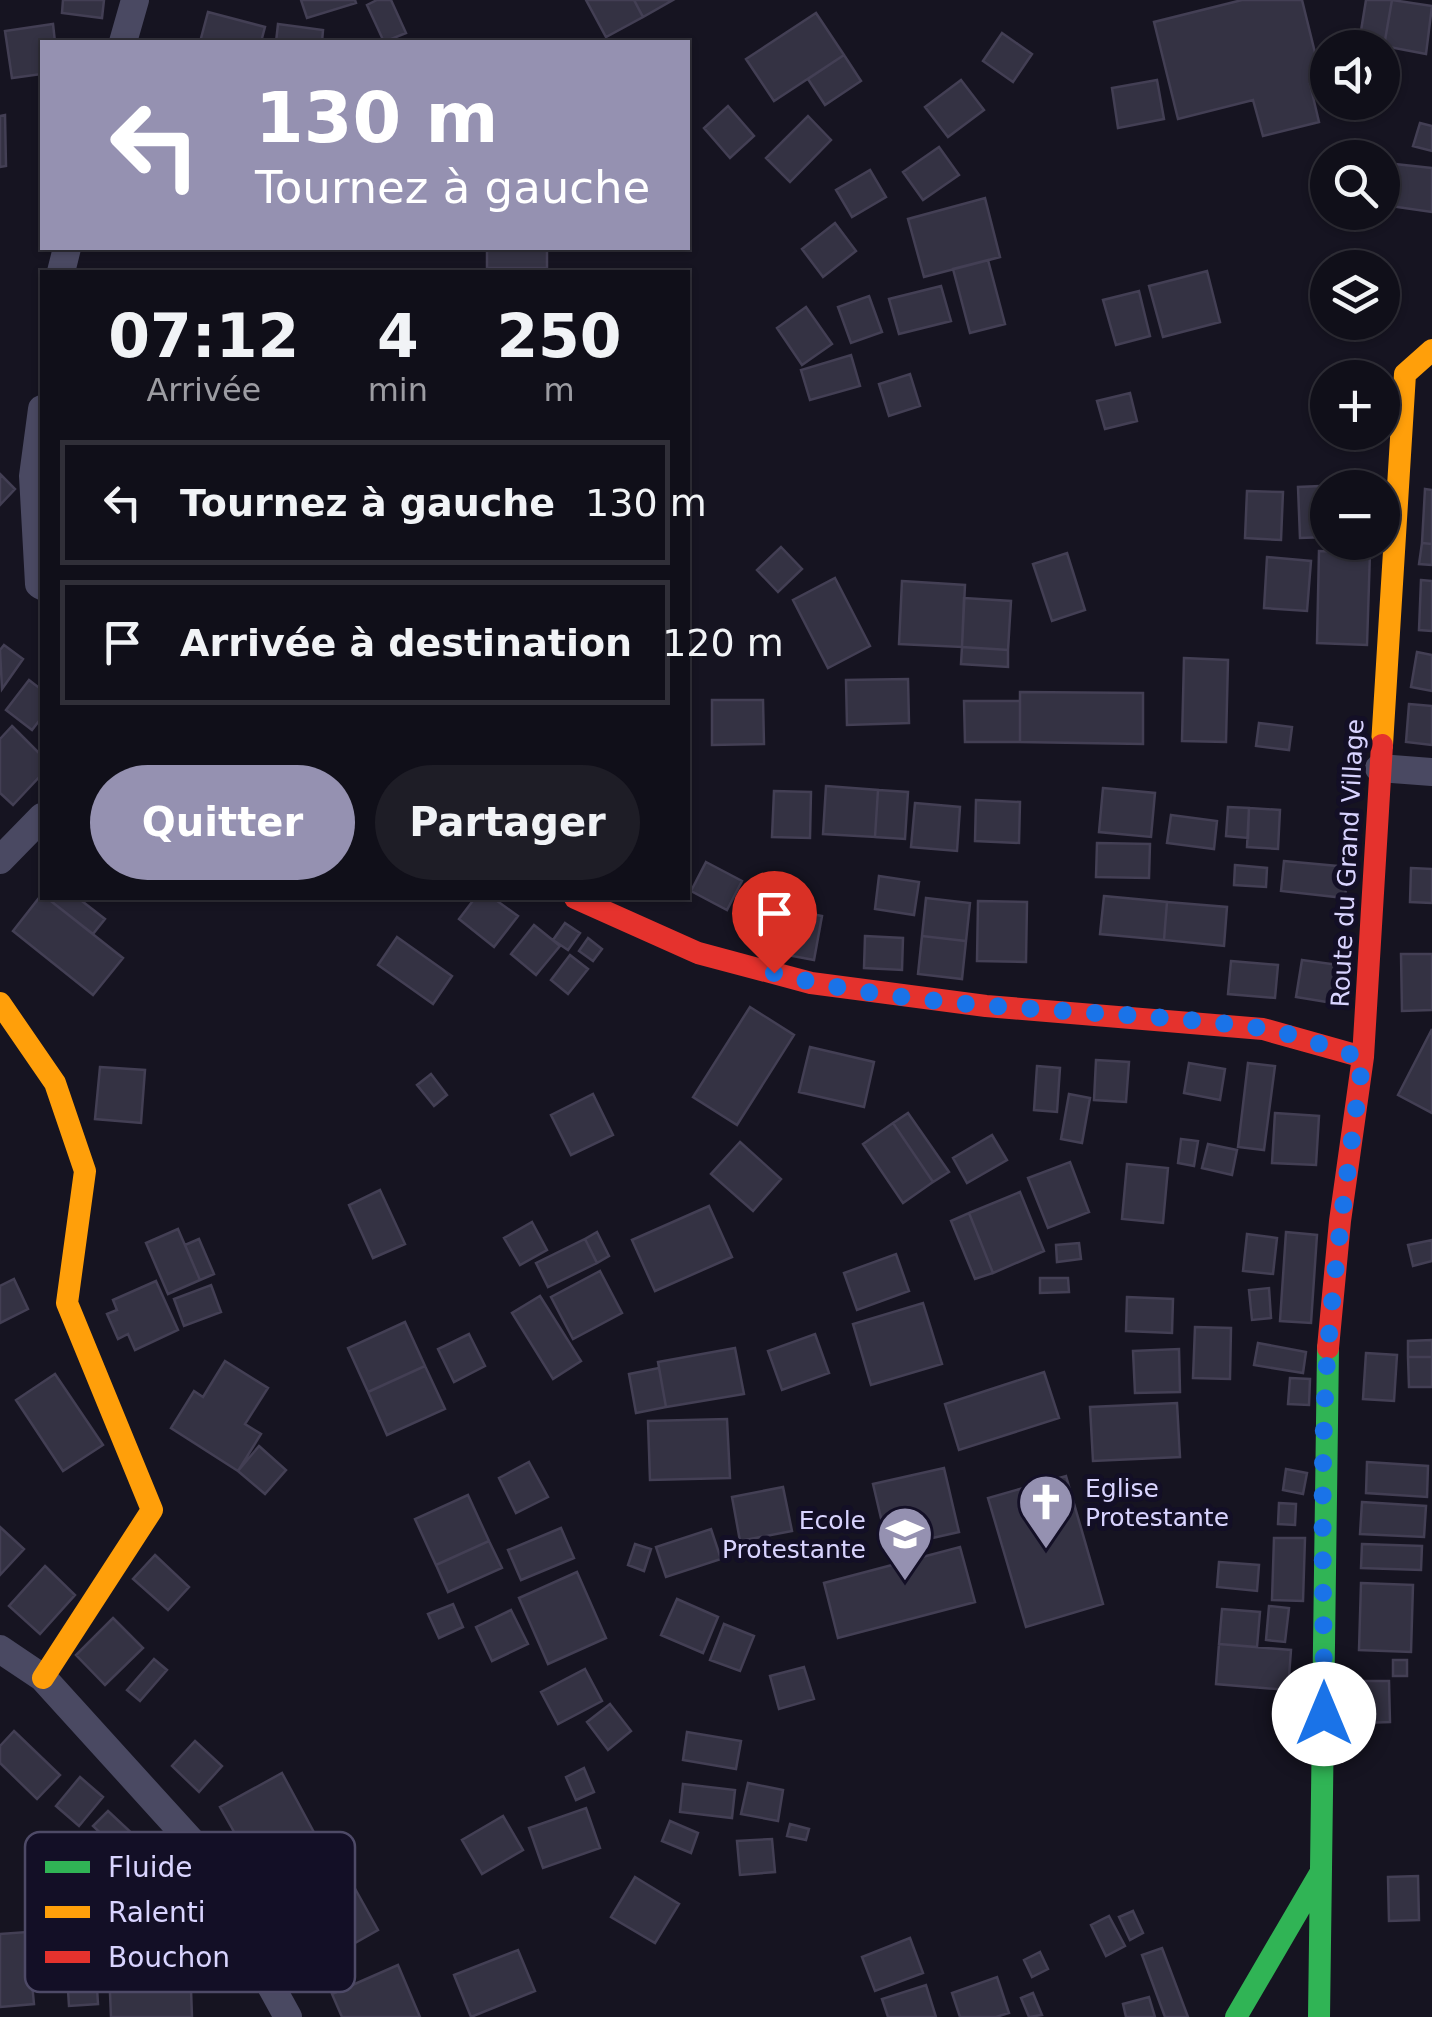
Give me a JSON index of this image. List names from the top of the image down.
{
  "streets": {
    "street": ["Route du Grand Village"]
  },
  "places": {
    "church": ["Eglise Protestante"],
    "school or university": ["Ecole Protestante"]
  },
  "legend": ["Fluide", "Ralenti", "Bouchon"],
  "page": {
    "map_buttons": ["+", "−"],
    "turn": ["130 m", "Tournez à gauche"],
    "eta": [
      "07:12",
      "Arrivée",
      "4",
      "min",
      "250",
      "m"
    ],
    "list": [
      {
        "name": "Tournez à gauche",
        "value": "130 m"
      },
      {
        "name": "Arrivée à destination",
        "value": "120 m"
      }
    ],
    "buttons": ["Quitter", "Partager"]
  }
}
